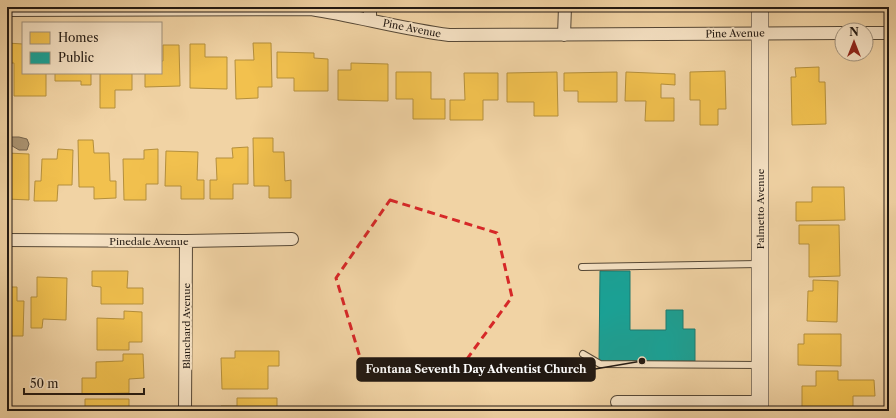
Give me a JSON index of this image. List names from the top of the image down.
{
  "streets": {
    "street": [
      "Pine Avenue",
      "Palmetto Avenue",
      "Pinedale Avenue",
      "Blanchard Avenue"
    ]
  },
  "crossings": [
    ["Pine Avenue", "Palmetto Avenue"],
    ["Pinedale Avenue", "Blanchard Avenue"]
  ],
  "places": ["Fontana Seventh Day Adventist Church"],
  "legend": ["Homes", "Public"],
  "scale_bar": "50 m",
  "north": "top"
}
